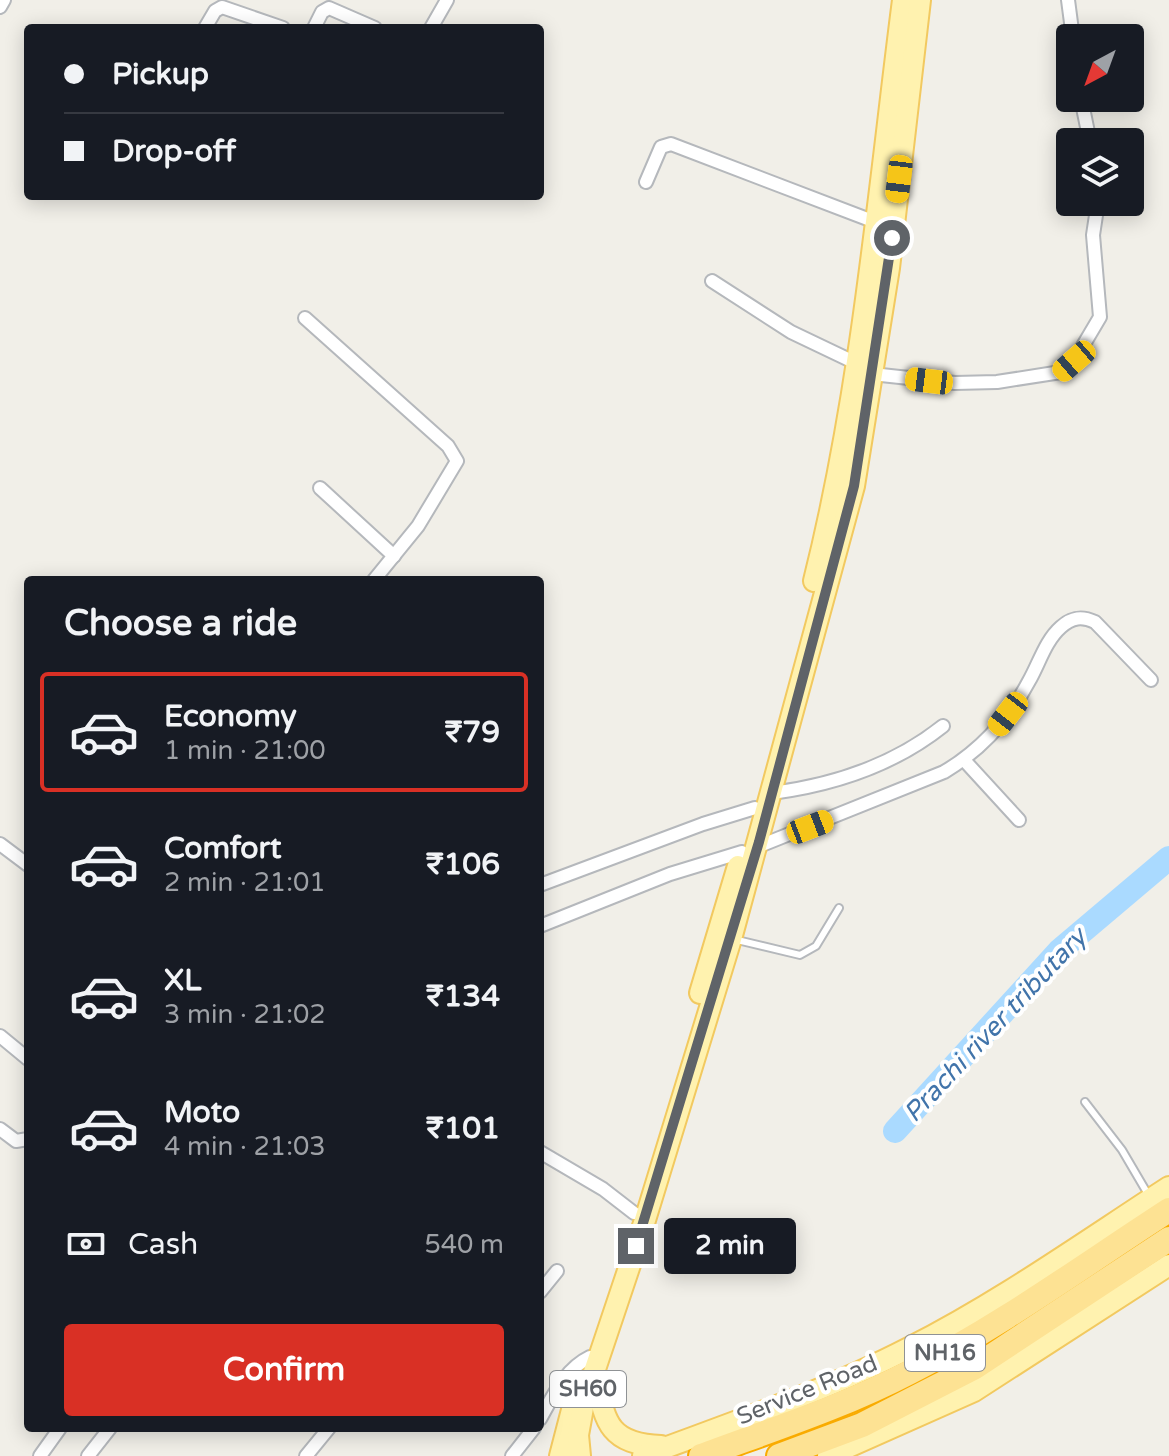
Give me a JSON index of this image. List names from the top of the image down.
{
  "streets": {
    "highway": ["NH16"],
    "main road": ["SH60", "Service Road"]
  },
  "crossings": [
    ["NH16", "Service Road"]
  ],
  "water": ["Prachi river tributary"],
  "north": "bottom left",
  "page": {
    "banner": ["Pickup", "Drop-off"],
    "heading": "Choose a ride",
    "list": [
      {
        "name": "Economy",
        "note": "1 min · 21:00",
        "value": "₹79"
      },
      {
        "name": "Comfort",
        "note": "2 min · 21:01",
        "value": "₹106"
      },
      {
        "name": "XL",
        "note": "3 min · 21:02",
        "value": "₹134"
      },
      {
        "name": "Moto",
        "note": "4 min · 21:03",
        "value": "₹101"
      }
    ],
    "pay": ["Cash", "540 m"],
    "bubble": "2 min",
    "buttons": "Confirm"
  }
}
